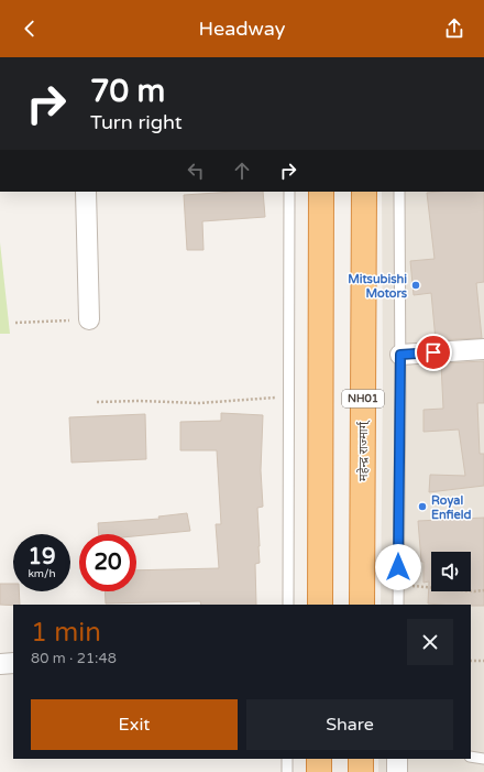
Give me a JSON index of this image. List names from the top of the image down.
{
  "streets": {
    "highway": ["NH01", "महेन्द्र राज्मार्ग्"]
  },
  "places": ["Mitsubishi Motors", "Royal Enfield"],
  "page": {
    "header": "Headway",
    "turn": ["70 m", "Turn right"],
    "speed": "19 km/h",
    "limit": "20",
    "heading": ["1 min", "80 m · 21:48"],
    "buttons": ["Exit", "Share"]
  }
}
